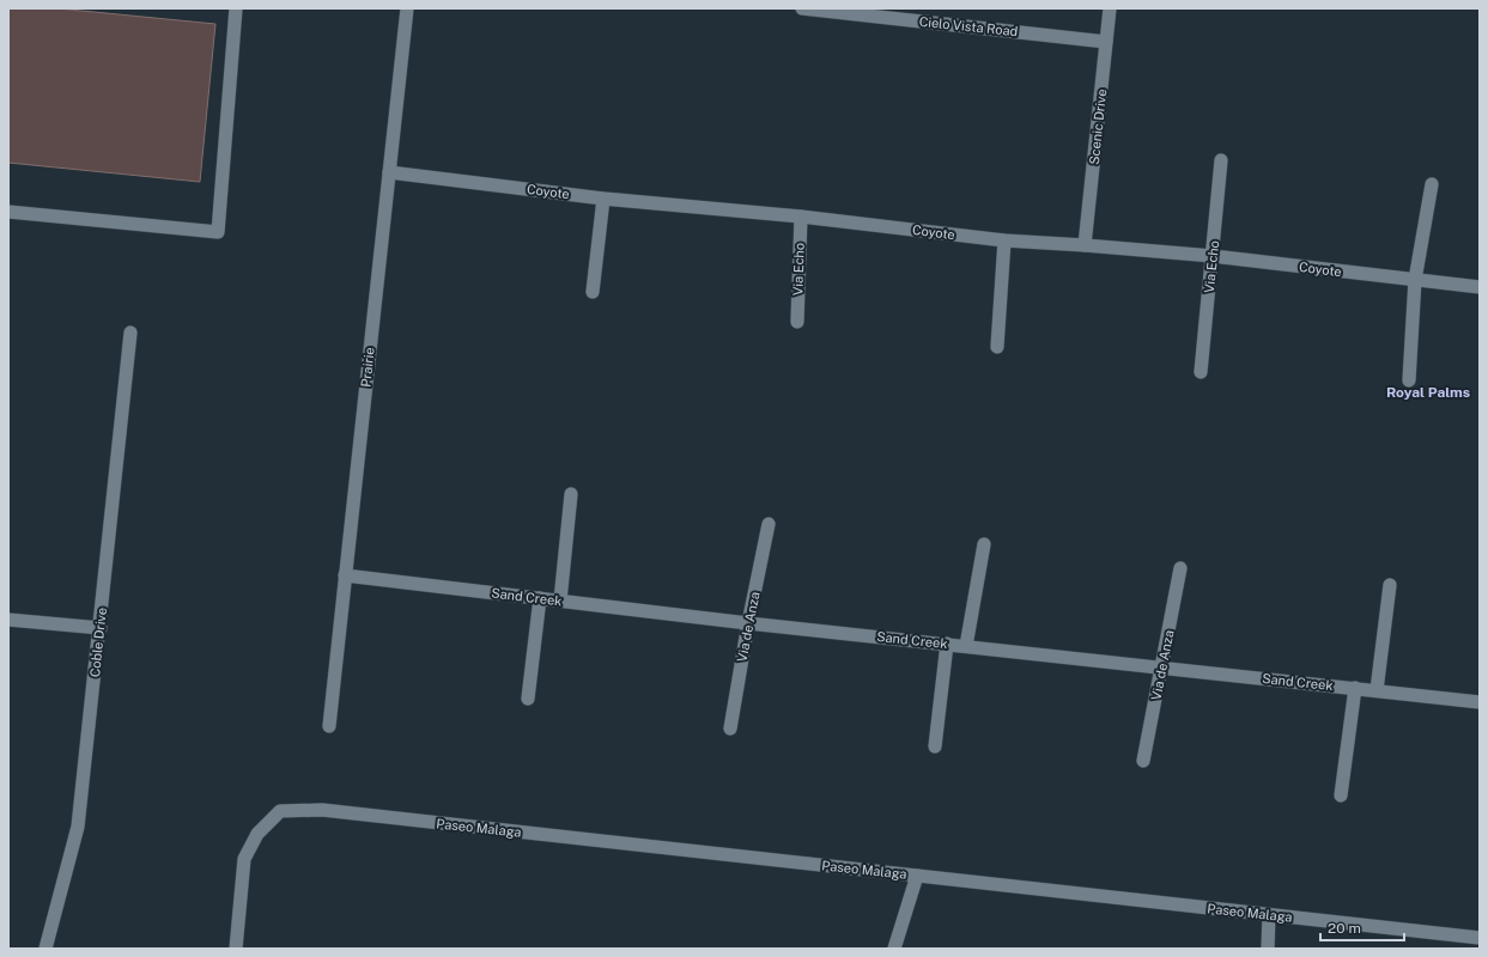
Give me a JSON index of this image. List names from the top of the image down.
{
  "streets": {
    "street": [
      "Cielo Vista Road",
      "Scenic Drive",
      "Coyote",
      "Via Echo",
      "Prairie",
      "Sand Creek",
      "Via de Anza",
      "Coble Drive",
      "Paseo Malaga"
    ]
  },
  "crossings": [
    ["Cielo Vista Road", "Scenic Drive"],
    ["Scenic Drive", "Coyote"],
    ["Coyote", "Via Echo"],
    ["Coyote", "Prairie"],
    ["Prairie", "Sand Creek"],
    ["Sand Creek", "Via de Anza"]
  ],
  "districts": ["Royal Palms"],
  "scale_bar": "20 m"
}
